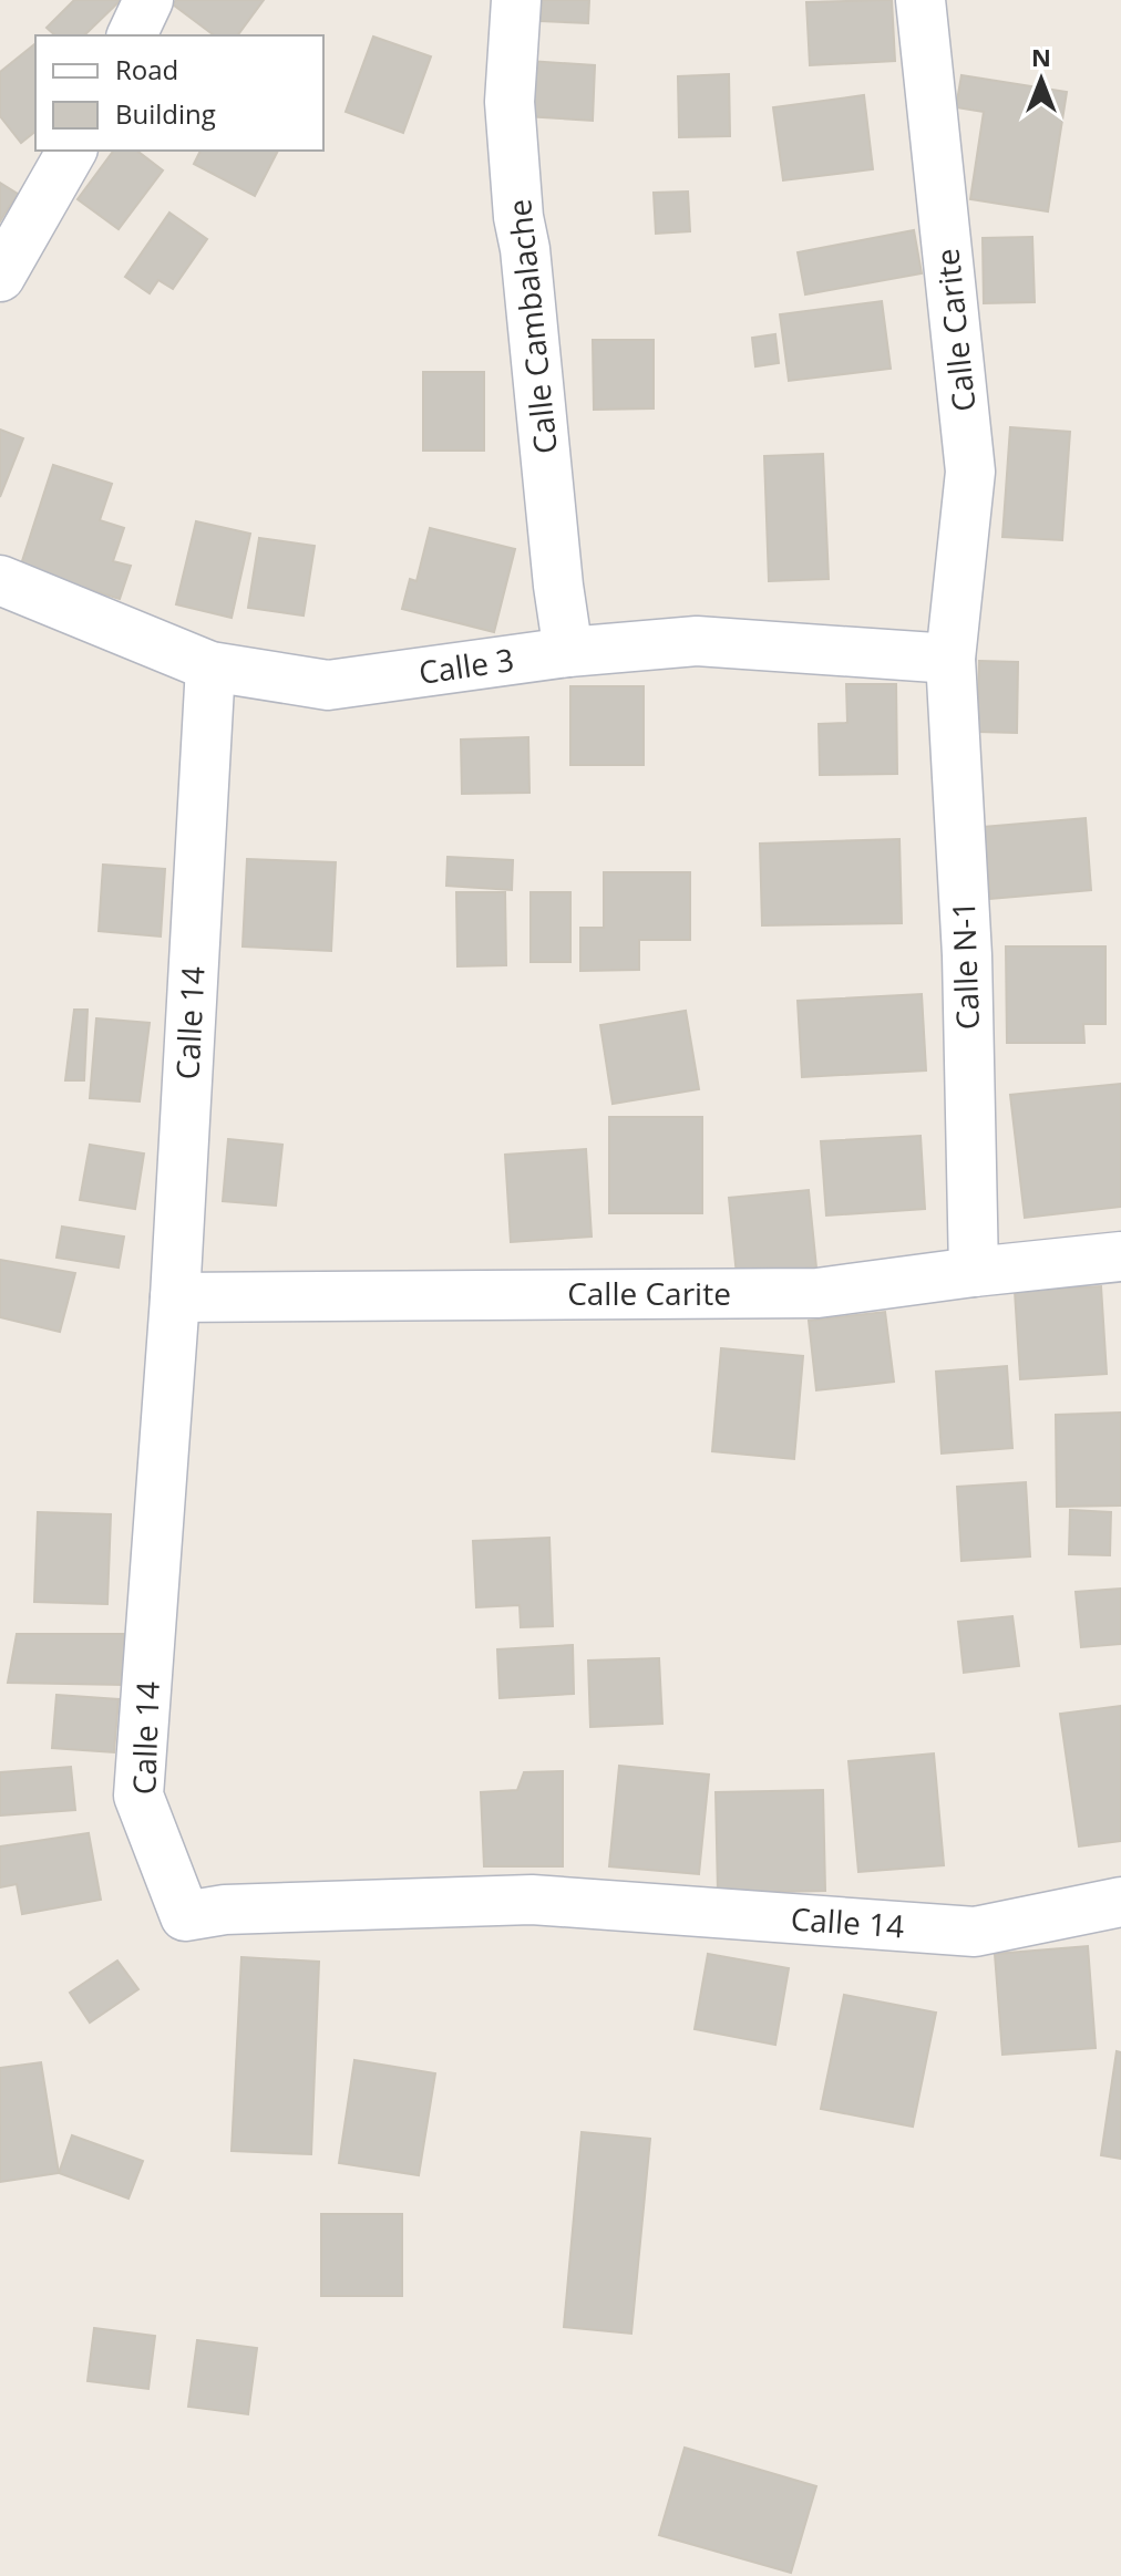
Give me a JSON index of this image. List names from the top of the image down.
{
  "streets": {
    "street": [
      "Calle Cambalache",
      "Calle Carite",
      "Calle 3",
      "Calle N-1",
      "Calle 14"
    ]
  },
  "crossings": [
    ["Calle Cambalache", "Calle 3"],
    ["Calle Carite", "Calle 3"],
    ["Calle Carite", "Calle N-1"],
    ["Calle Carite", "Calle 14"],
    ["Calle 3", "Calle N-1"],
    ["Calle 3", "Calle 14"]
  ],
  "legend": ["Road", "Building"],
  "north": "top"
}
